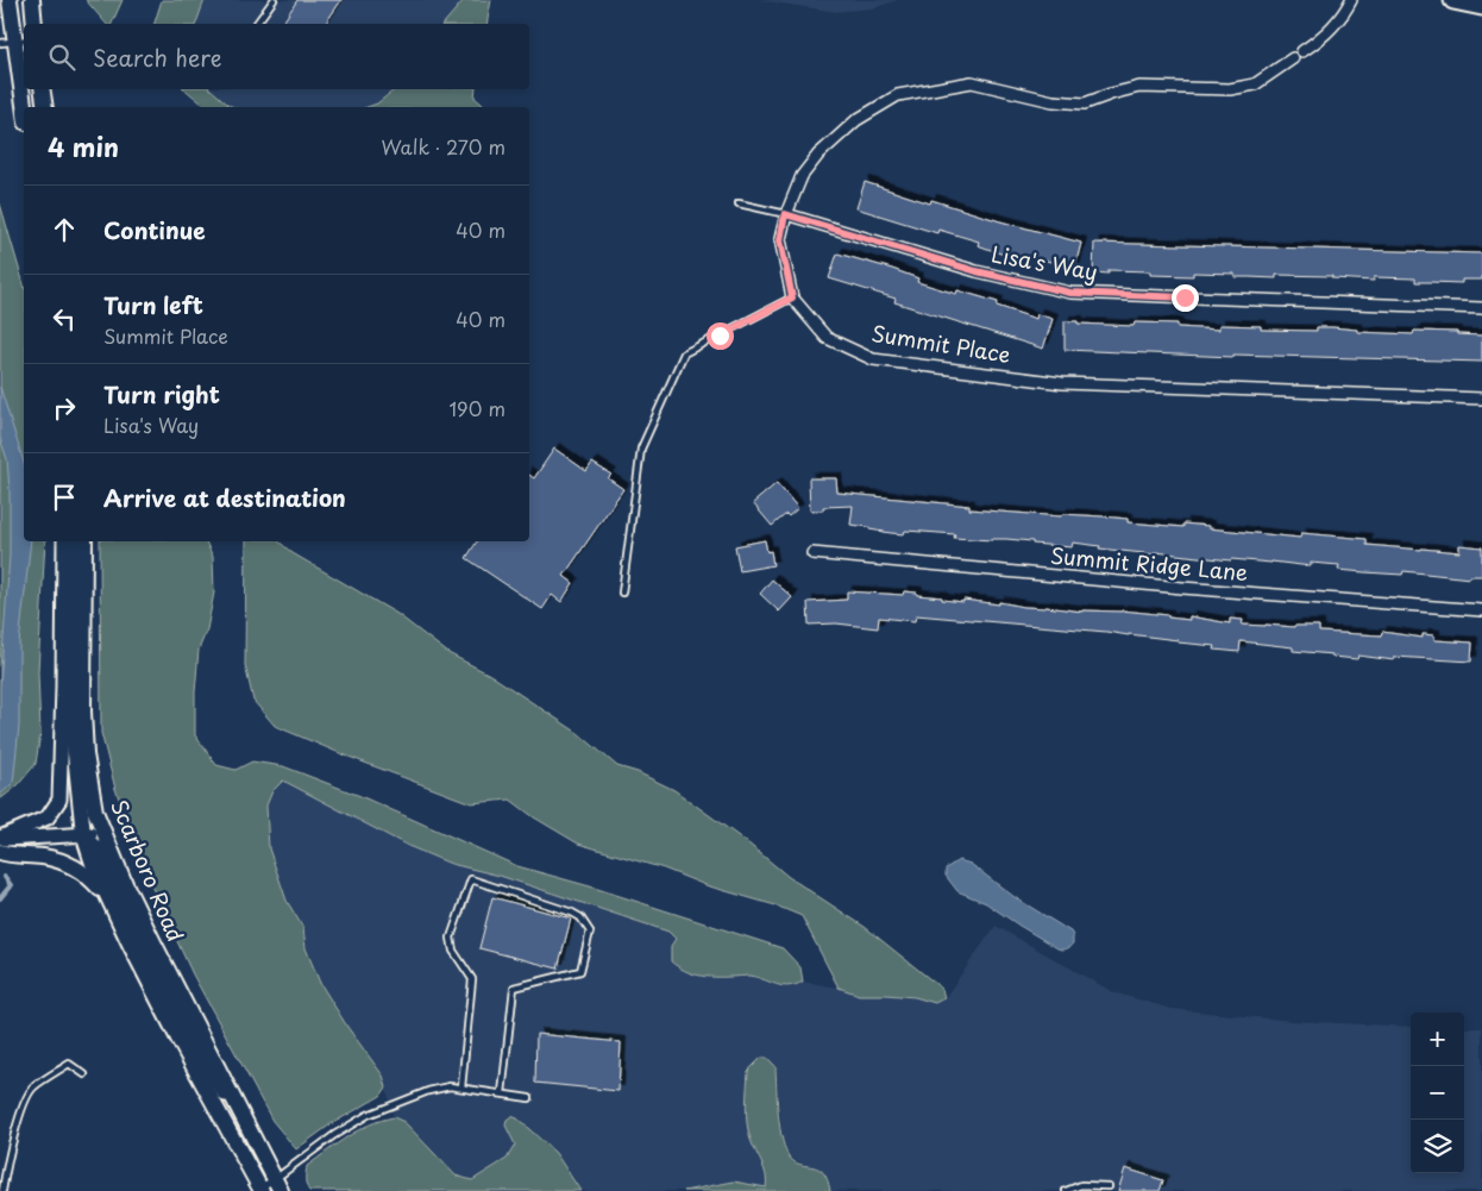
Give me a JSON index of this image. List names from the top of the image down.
{
  "streets": {
    "main road": ["Scarboro Road"],
    "street": ["Lisa's Way", "Summit Place", "Summit Ridge Lane"]
  },
  "crossings": [
    ["Lisa's Way", "Summit Place"]
  ],
  "page": {
    "search": "Search here",
    "heading": ["4 min", "Walk · 270 m"],
    "list": [
      ["Continue", "40 m"],
      ["Turn left", "Summit Place", "40 m"],
      ["Turn right", "Lisa's Way", "190 m"],
      "Arrive at destination"
    ],
    "map_buttons": ["+", "−"]
  }
}
